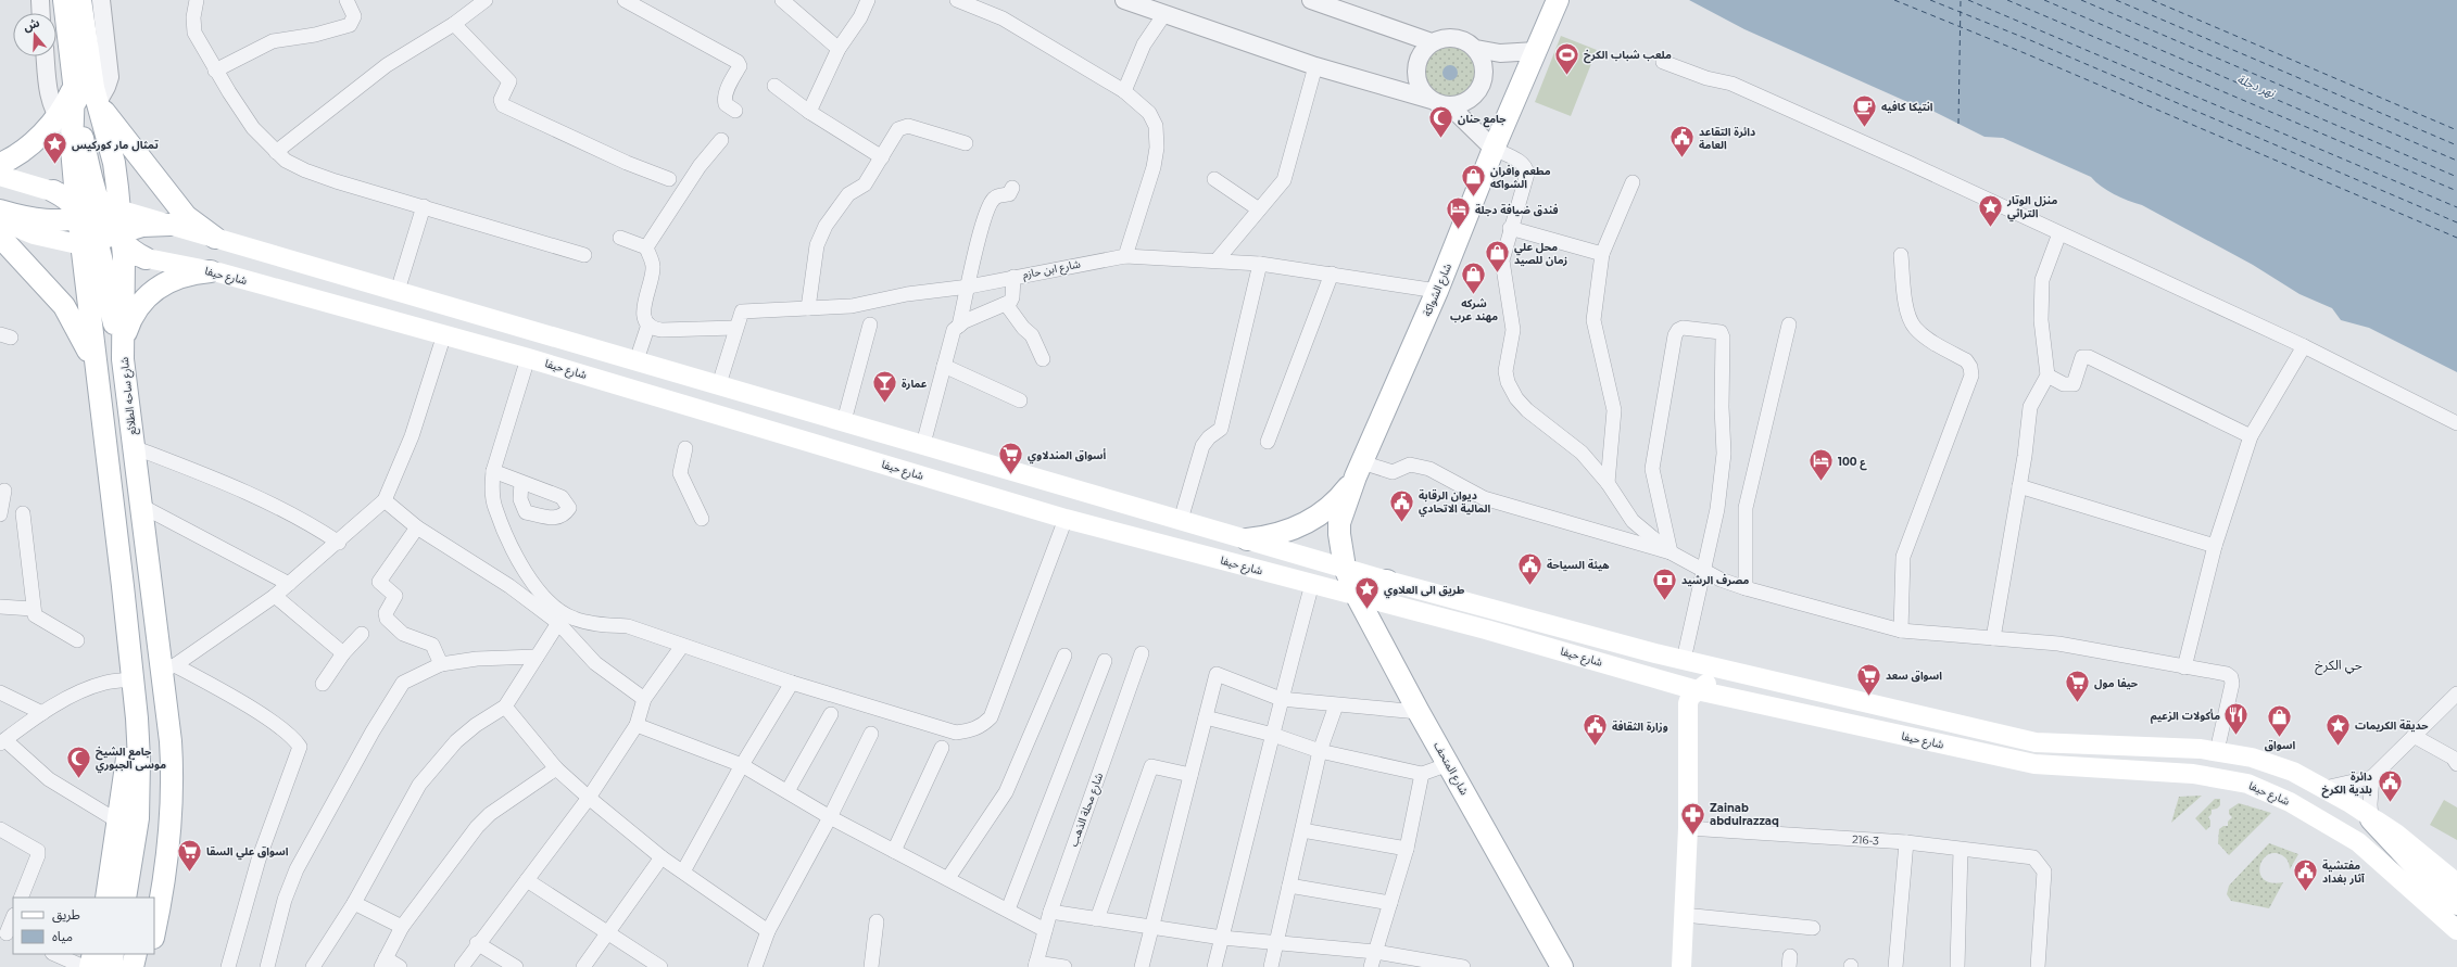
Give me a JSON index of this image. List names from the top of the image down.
{
  "streets": {
    "main road": [
      "شارع حيفا",
      "شارع الشواكة",
      "شارع ساحه الطلائع",
      "شارع المتحف"
    ],
    "street": ["شارع ابن حازم", "شارع محلة الذهب", "216-3"]
  },
  "crossings": [
    ["شارع ابن حازم", "شارع حيفا"],
    ["شارع ابن حازم", "شارع الشواكة"],
    ["شارع حيفا", "شارع الشواكة"],
    ["شارع حيفا", "شارع المتحف"],
    ["شارع الشواكة", "شارع المتحف"]
  ],
  "districts": ["حي الكرخ"],
  "water": ["نهر دجلة"],
  "places": {
    "sports": ["ملعب شباب الكرخ"],
    "cafe": ["انتيكا كافيه"],
    "mosque": ["جامع حنان", "جامع الشيخ موسى الجبوري"],
    "public building": [
      "دائرة التقاعد العامة",
      "ديوان الرقابة المالية الاتحادي",
      "هيئة السياحة",
      "وزارة الثقافة",
      "دائرة بلدية الكرخ",
      "مفتشية آثار بغداد"
    ],
    "place": [
      "تمثال مار كوركيس",
      "منزل الوتار التراثي",
      "طريق الى العلاوي",
      "حديقة الكريمات"
    ],
    "shop": [
      "مطعم وافران الشواكه",
      "محل علي زمان للصيد",
      "شركه مهند عرب",
      "اسواق"
    ],
    "hotel": ["فندق ضيافة دجلة", "100 ع"],
    "bar": ["عمارة"],
    "supermarket": [
      "أسواق المندلاوي",
      "اسواق سعد",
      "حيفا مول",
      "اسواق علي السقا"
    ],
    "bank": ["مصرف الرشيد"],
    "restaurant": ["مأكولات الزعيم"],
    "pharmacy": ["Zainab abdulrazzaq"]
  },
  "legend": ["طريق", "مياه"],
  "north": "top"
}
